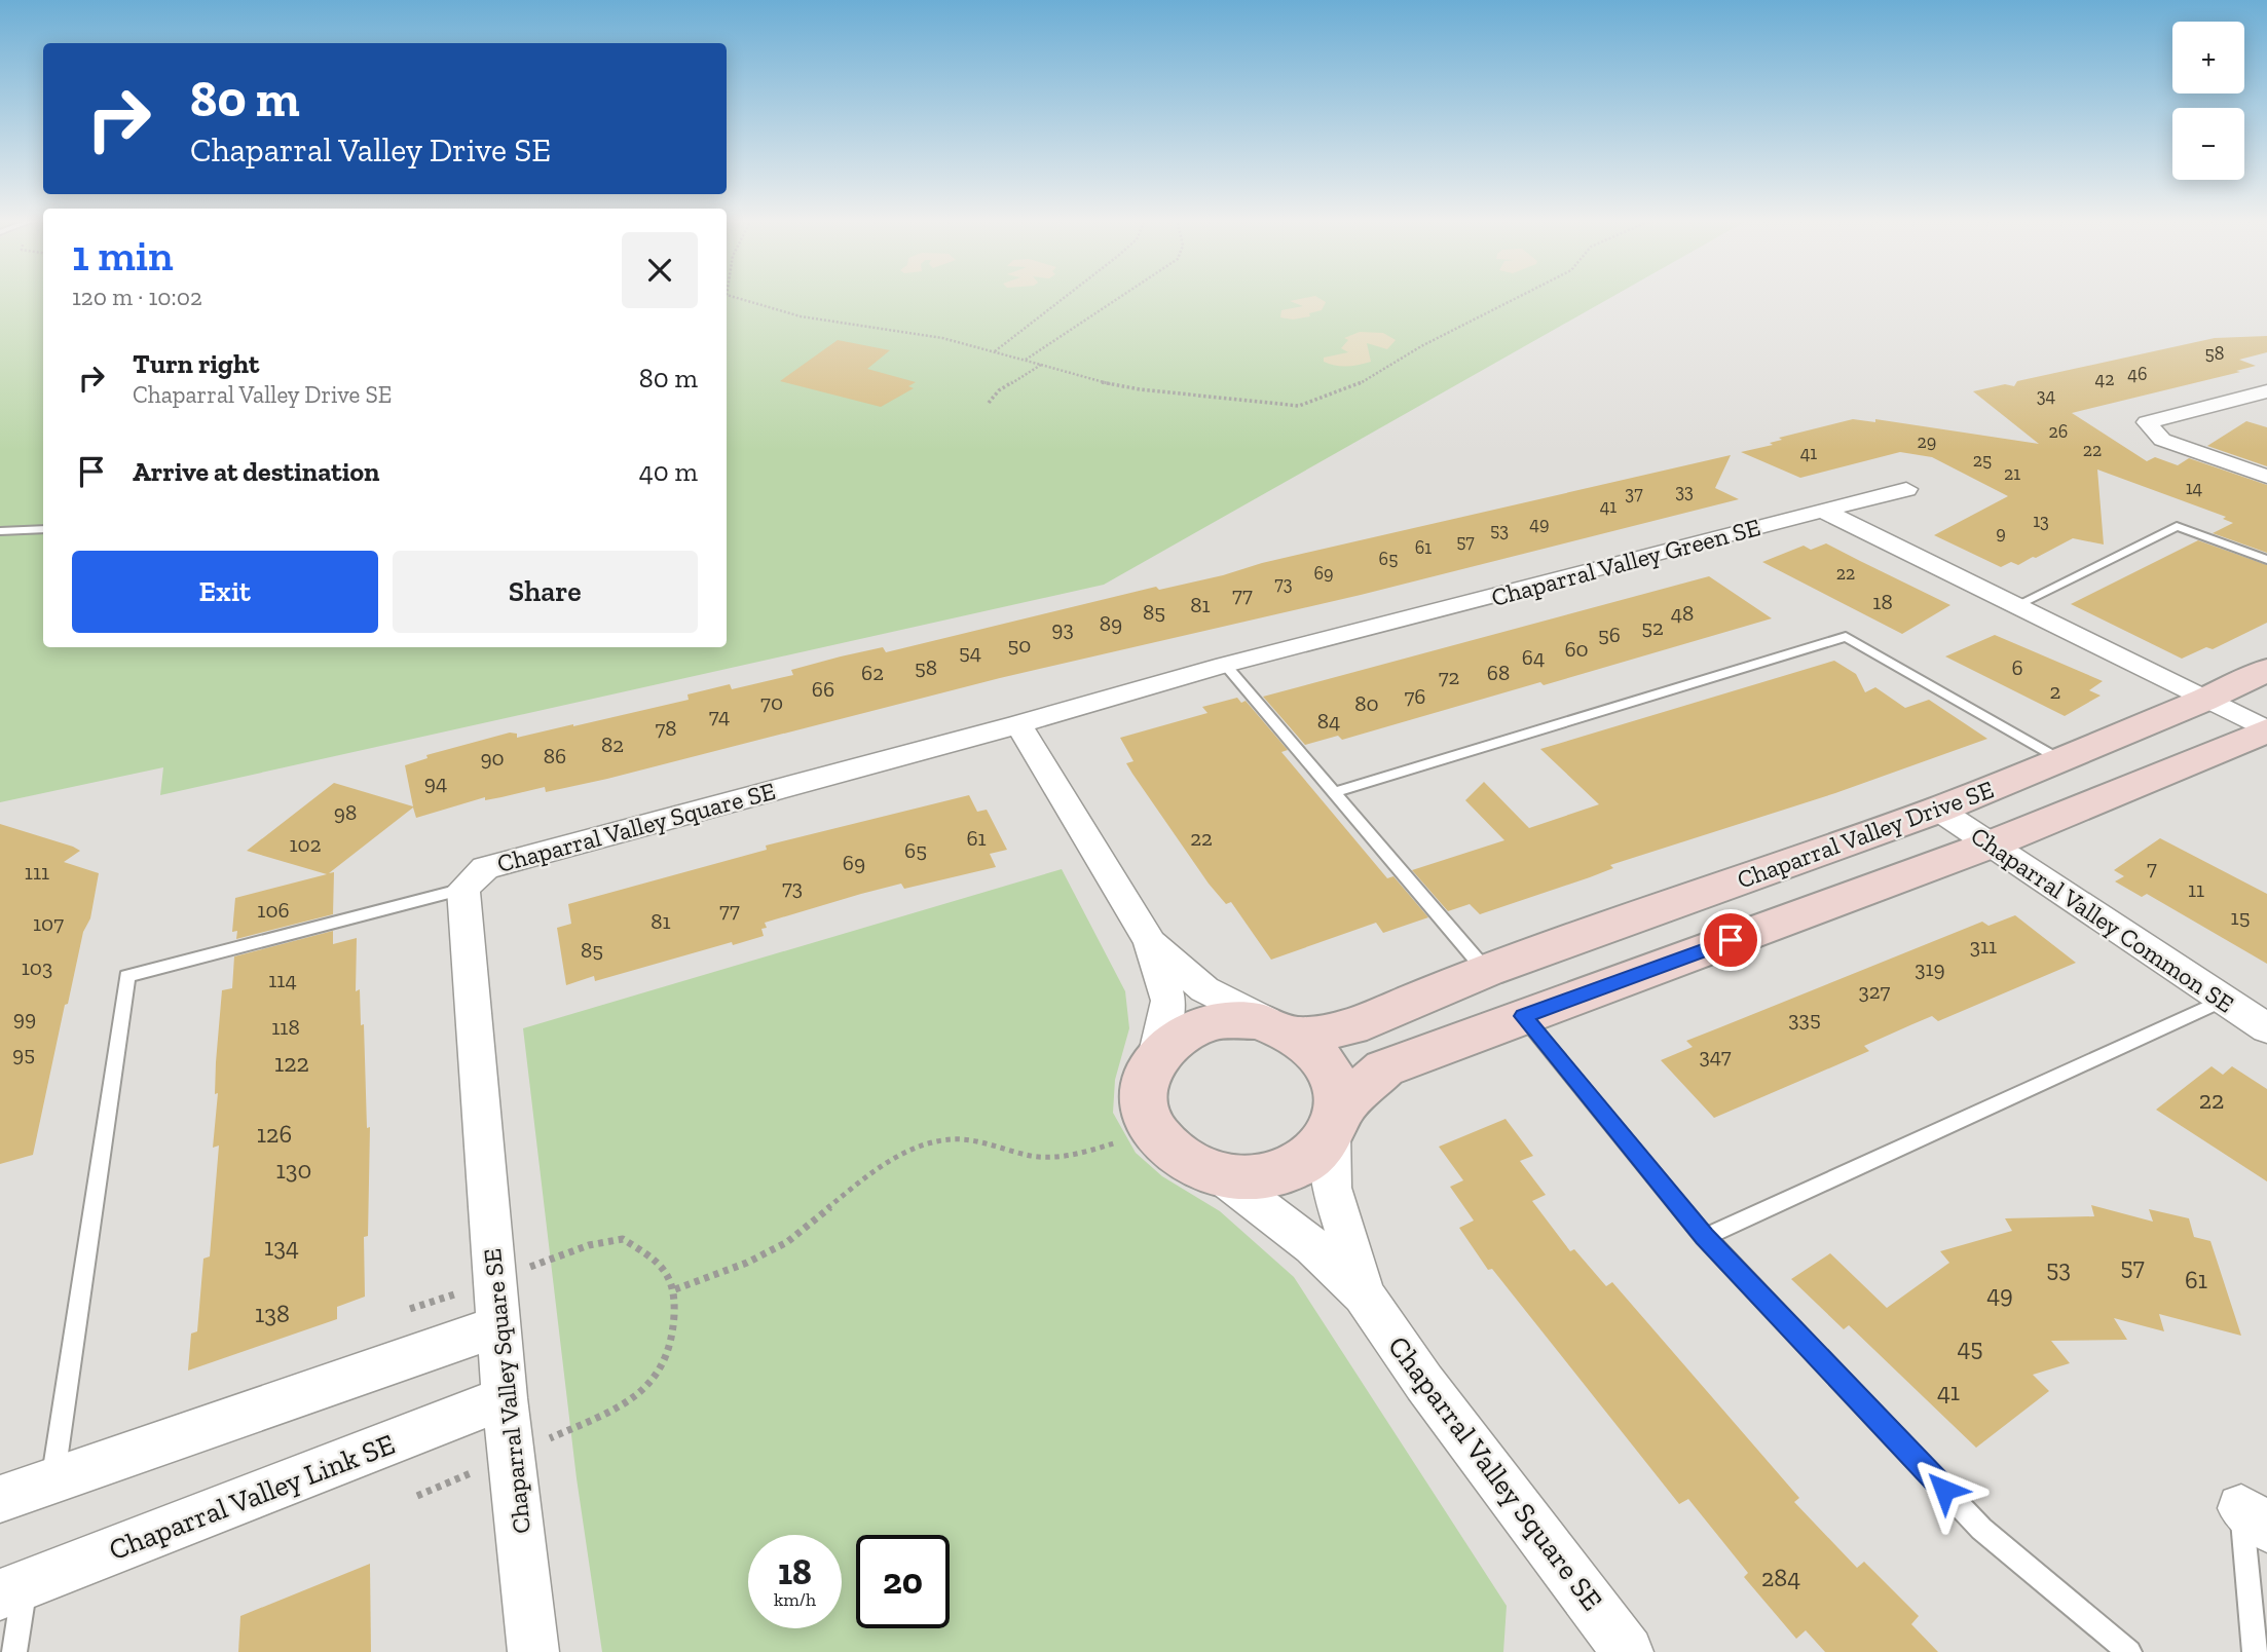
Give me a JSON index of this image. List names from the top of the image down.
{
  "streets": {
    "street": [
      "Chaparral Valley Green SE",
      "Chaparral Valley Square SE",
      "Chaparral Valley Drive SE",
      "Chaparral Valley Common SE",
      "Chaparral Valley Link SE"
    ]
  },
  "crossings": [
    ["Chaparral Valley Green SE", "Chaparral Valley Square SE"],
    ["Chaparral Valley Square SE", "Chaparral Valley Drive SE"],
    ["Chaparral Valley Square SE", "Chaparral Valley Link SE"],
    ["Chaparral Valley Drive SE", "Chaparral Valley Common SE"]
  ],
  "house_numbers": [
    "58",
    "46",
    "42",
    "34",
    "26",
    "29",
    "22",
    "41",
    "25",
    "21",
    "14",
    "33",
    "37",
    "41",
    "13",
    "49",
    "53",
    "9",
    "57",
    "61",
    "65",
    "69",
    "22",
    "73",
    "77",
    "18",
    "81",
    "85",
    "48",
    "89",
    "52",
    "93",
    "56",
    "50",
    "60",
    "54",
    "64",
    "58",
    "6",
    "62",
    "68",
    "72",
    "66",
    "2",
    "76",
    "70",
    "80",
    "74",
    "84",
    "78",
    "82",
    "86",
    "90",
    "94",
    "98",
    "61",
    "22",
    "102",
    "65",
    "69",
    "7",
    "111",
    "73",
    "11",
    "106",
    "77",
    "15",
    "81",
    "107",
    "311",
    "85",
    "103",
    "319",
    "114",
    "327",
    "99",
    "335",
    "118",
    "95",
    "347",
    "122",
    "22",
    "126",
    "130",
    "134",
    "57",
    "53",
    "61",
    "49",
    "138",
    "45",
    "41",
    "284"
  ],
  "page": {
    "map_buttons": ["+", "−"],
    "turn": ["80 m", "Chaparral Valley Drive SE"],
    "heading": ["1 min", "120 m · 10:02"],
    "list": [
      {
        "name": "Turn right",
        "note": "Chaparral Valley Drive SE",
        "value": "80 m"
      },
      {
        "name": "Arrive at destination",
        "value": "40 m"
      }
    ],
    "buttons": ["Exit", "Share"],
    "speed": "18 km/h",
    "limit": "20"
  }
}
